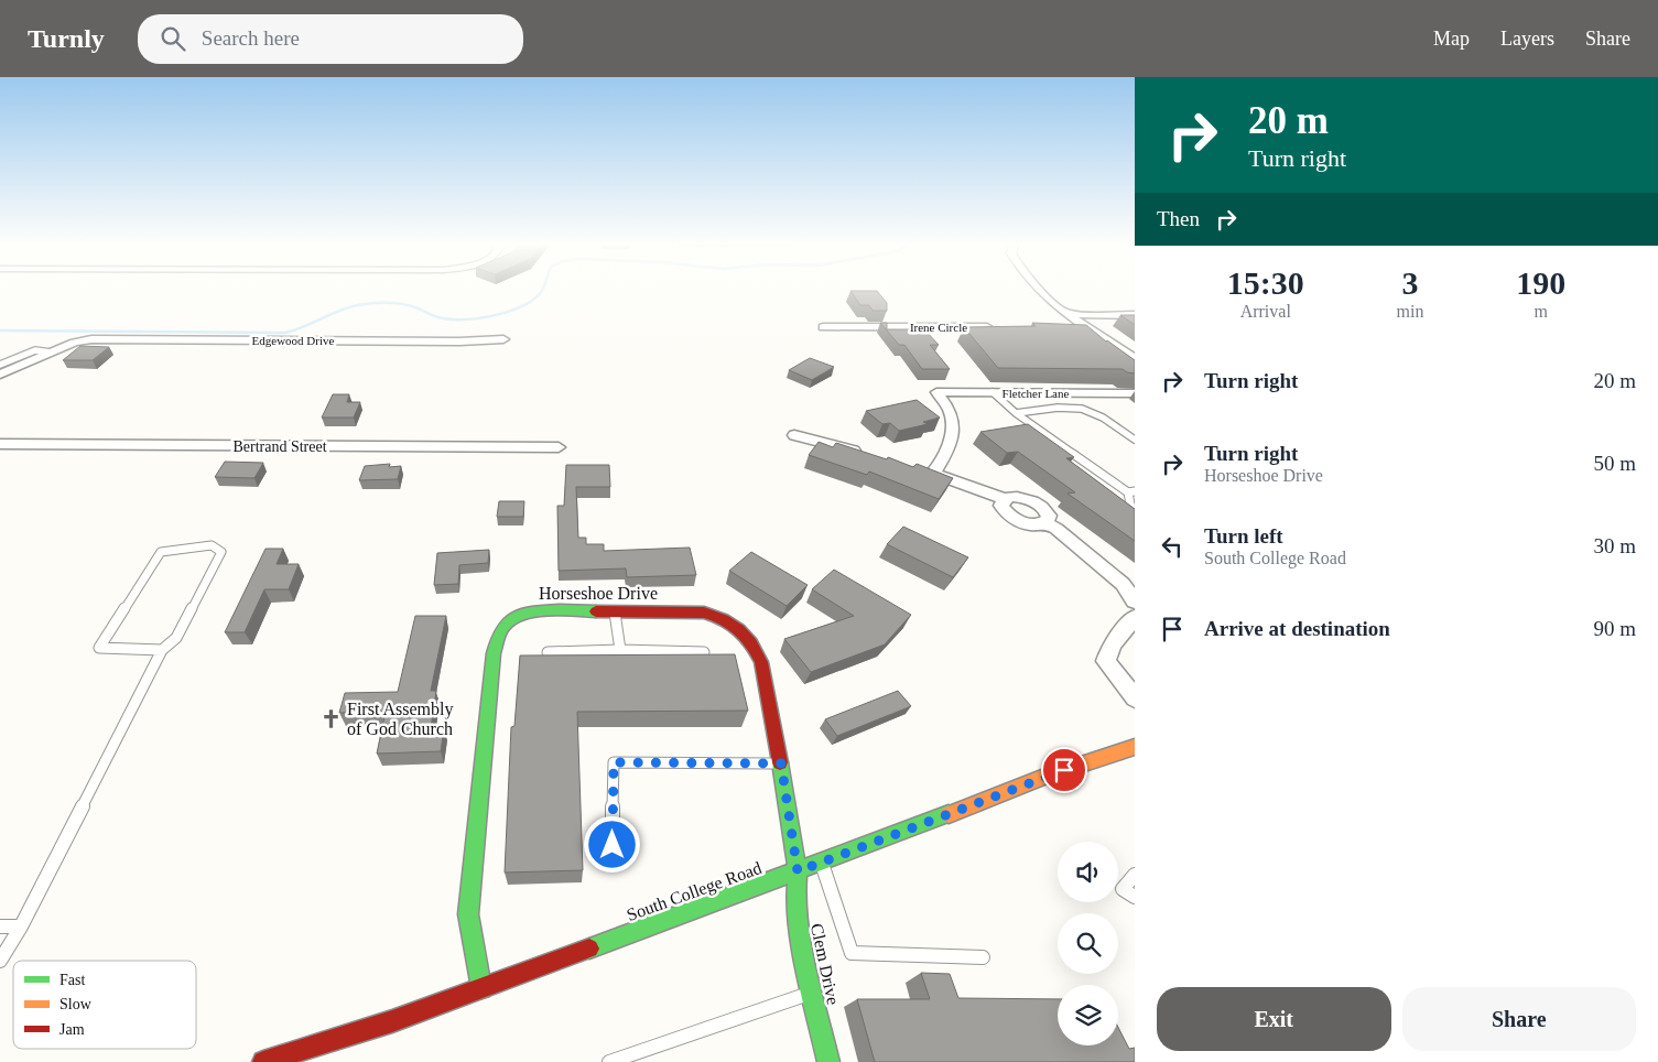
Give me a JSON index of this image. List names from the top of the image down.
{
  "streets": {
    "street": [
      "Irene Circle",
      "Edgewood Drive",
      "Fletcher Lane",
      "Bertrand Street",
      "Horseshoe Drive",
      "South College Road",
      "Clem Drive"
    ]
  },
  "crossings": [
    ["Horseshoe Drive", "South College Road"],
    ["Horseshoe Drive", "Clem Drive"],
    ["South College Road", "Clem Drive"]
  ],
  "places": {
    "church": ["First Assembly of God Church"]
  },
  "legend": ["Fast", "Slow", "Jam"],
  "page": {
    "header": "Turnly",
    "search": "Search here",
    "nav": ["Map", "Layers", "Share"],
    "turn": ["20 m", "Turn right"],
    "then": "Then",
    "eta": [
      "15:30",
      "Arrival",
      "3",
      "min",
      "190",
      "m"
    ],
    "list": [
      {
        "name": "Turn right",
        "value": "20 m"
      },
      {
        "name": "Turn right",
        "note": "Horseshoe Drive",
        "value": "50 m"
      },
      {
        "name": "Turn left",
        "note": "South College Road",
        "value": "30 m"
      },
      {
        "name": "Arrive at destination",
        "value": "90 m"
      }
    ],
    "buttons": ["Exit", "Share"]
  }
}
